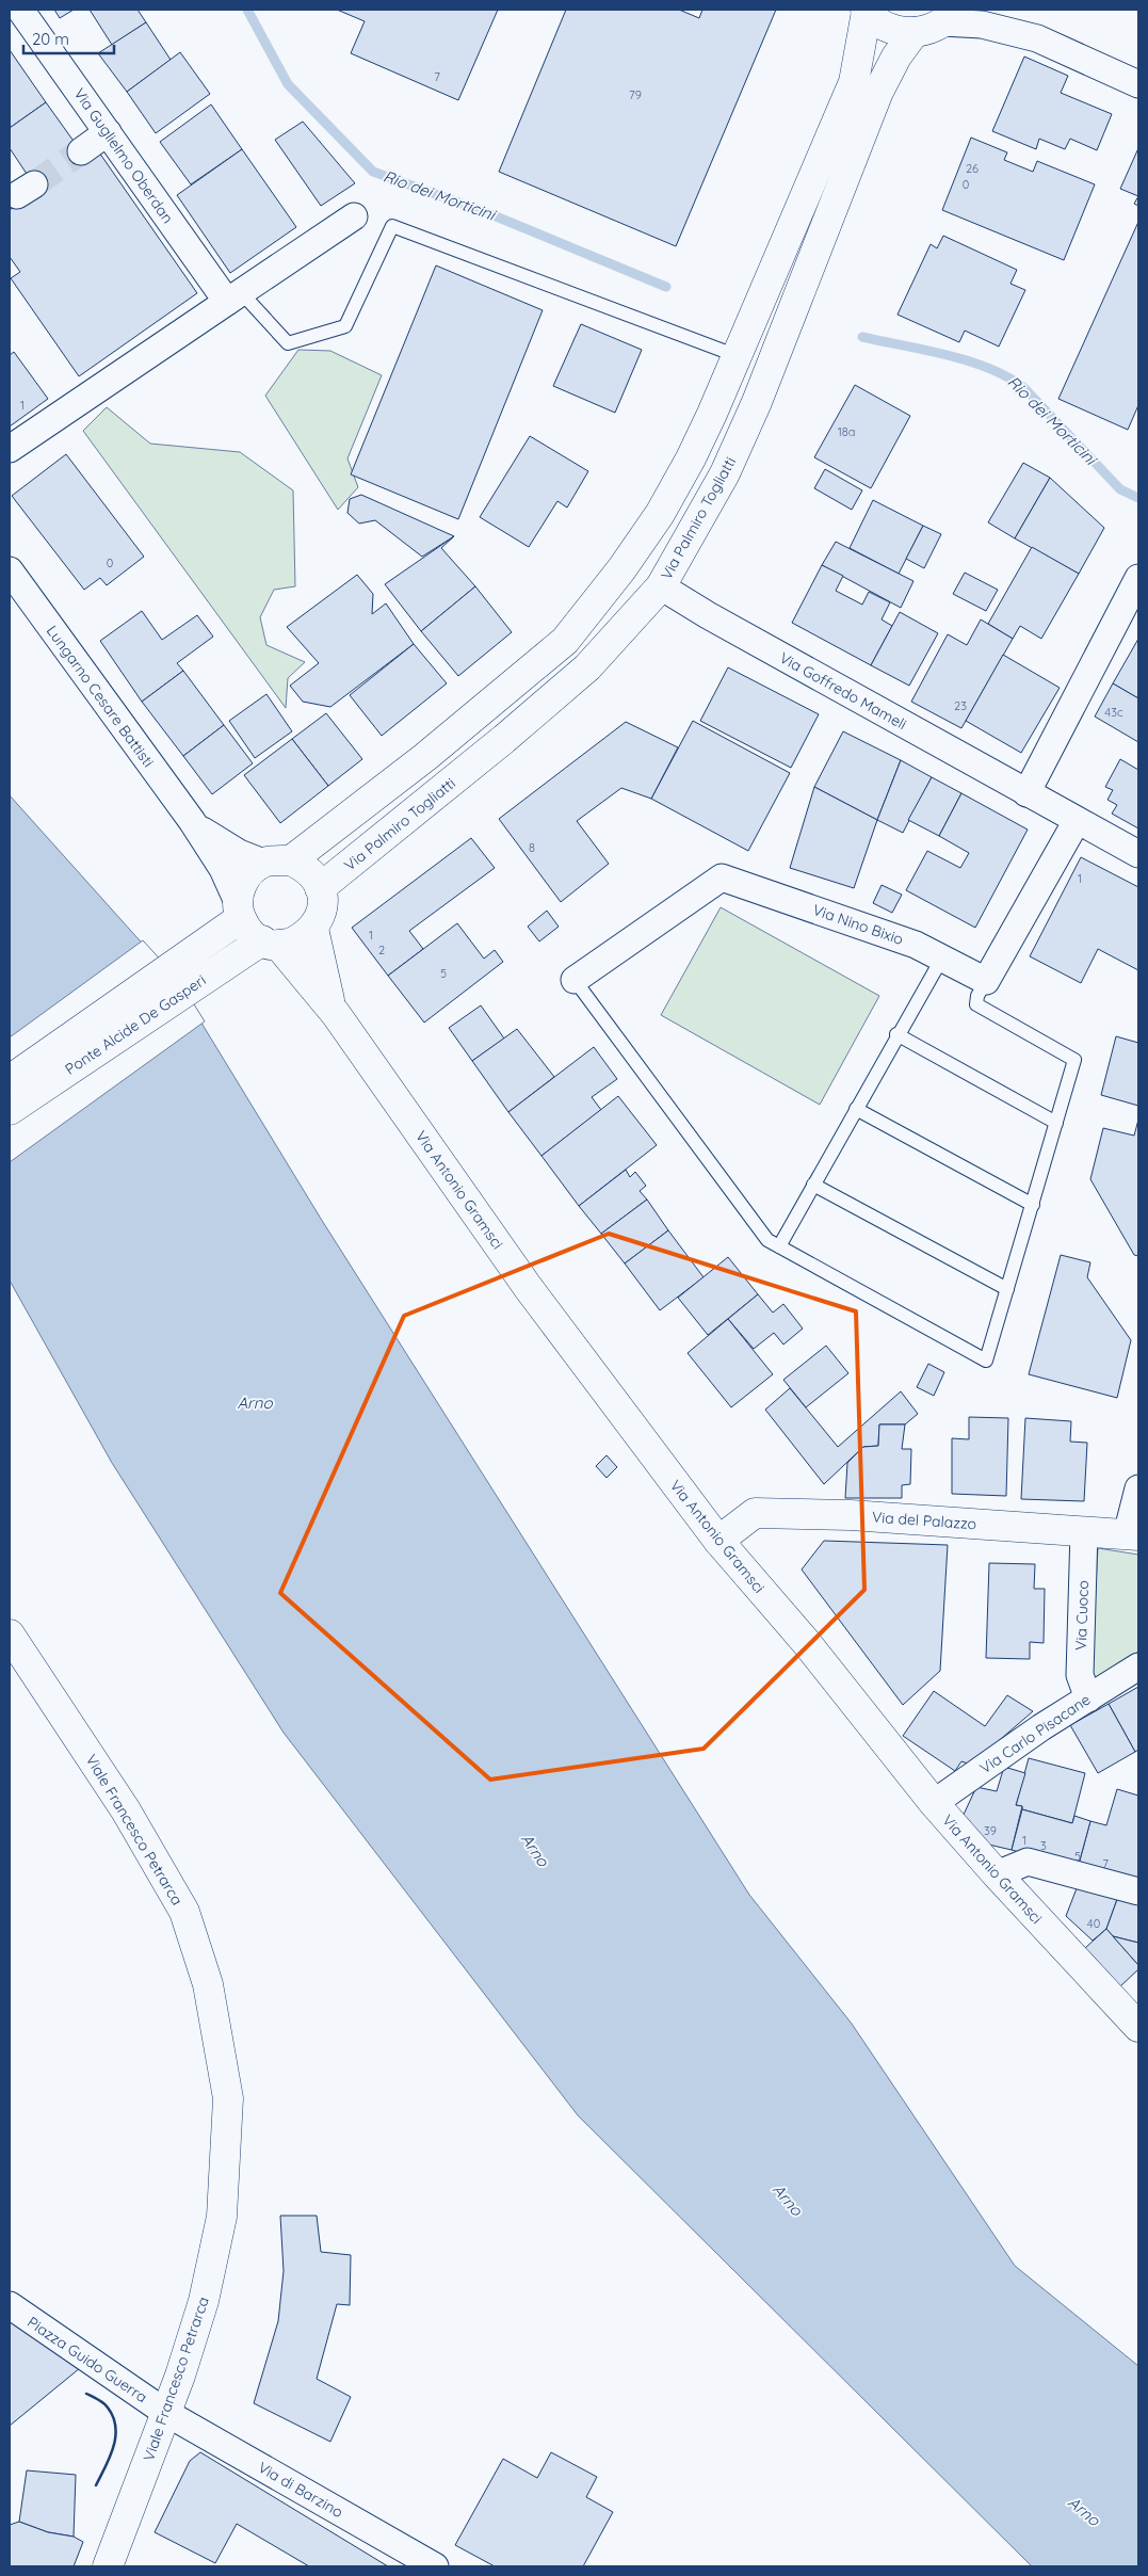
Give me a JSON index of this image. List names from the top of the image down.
{
  "streets": {
    "main road": [
      "Via Palmiro Togliatti",
      "Ponte Alcide De Gasperi",
      "Via Antonio Gramsci",
      "Via del Palazzo",
      "Viale Francesco Petrarca"
    ],
    "street": [
      "Via Guglielmo Oberdan",
      "Via Goffredo Mameli",
      "Lungarno Cesare Battisti",
      "Via Nino Bixio",
      "Via Cuoco",
      "Via Carlo Pisacane",
      "Piazza Guido Guerra",
      "Via di Barzino"
    ]
  },
  "crossings": [
    ["Via Palmiro Togliatti", "Via Goffredo Mameli"],
    ["Via Palmiro Togliatti", "Lungarno Cesare Battisti"],
    ["Via Palmiro Togliatti", "Ponte Alcide De Gasperi"],
    ["Via Palmiro Togliatti", "Via Antonio Gramsci"],
    ["Lungarno Cesare Battisti", "Ponte Alcide De Gasperi"],
    ["Lungarno Cesare Battisti", "Via Antonio Gramsci"],
    ["Ponte Alcide De Gasperi", "Via Antonio Gramsci"],
    ["Via Antonio Gramsci", "Via del Palazzo"],
    ["Via Antonio Gramsci", "Via Carlo Pisacane"],
    ["Via del Palazzo", "Via Cuoco"],
    ["Via Cuoco", "Via Carlo Pisacane"],
    ["Viale Francesco Petrarca", "Piazza Guido Guerra"],
    ["Viale Francesco Petrarca", "Via di Barzino"],
    ["Piazza Guido Guerra", "Via di Barzino"]
  ],
  "water": ["Rio dei Morticini", "Arno"],
  "house_numbers": [
    "7",
    "79",
    "26",
    "0",
    "1",
    "18a",
    "0",
    "23",
    "43c",
    "8",
    "1",
    "1",
    "2",
    "5",
    "39",
    "1",
    "3",
    "5",
    "7",
    "40"
  ],
  "scale_bar": "20 m"
}
